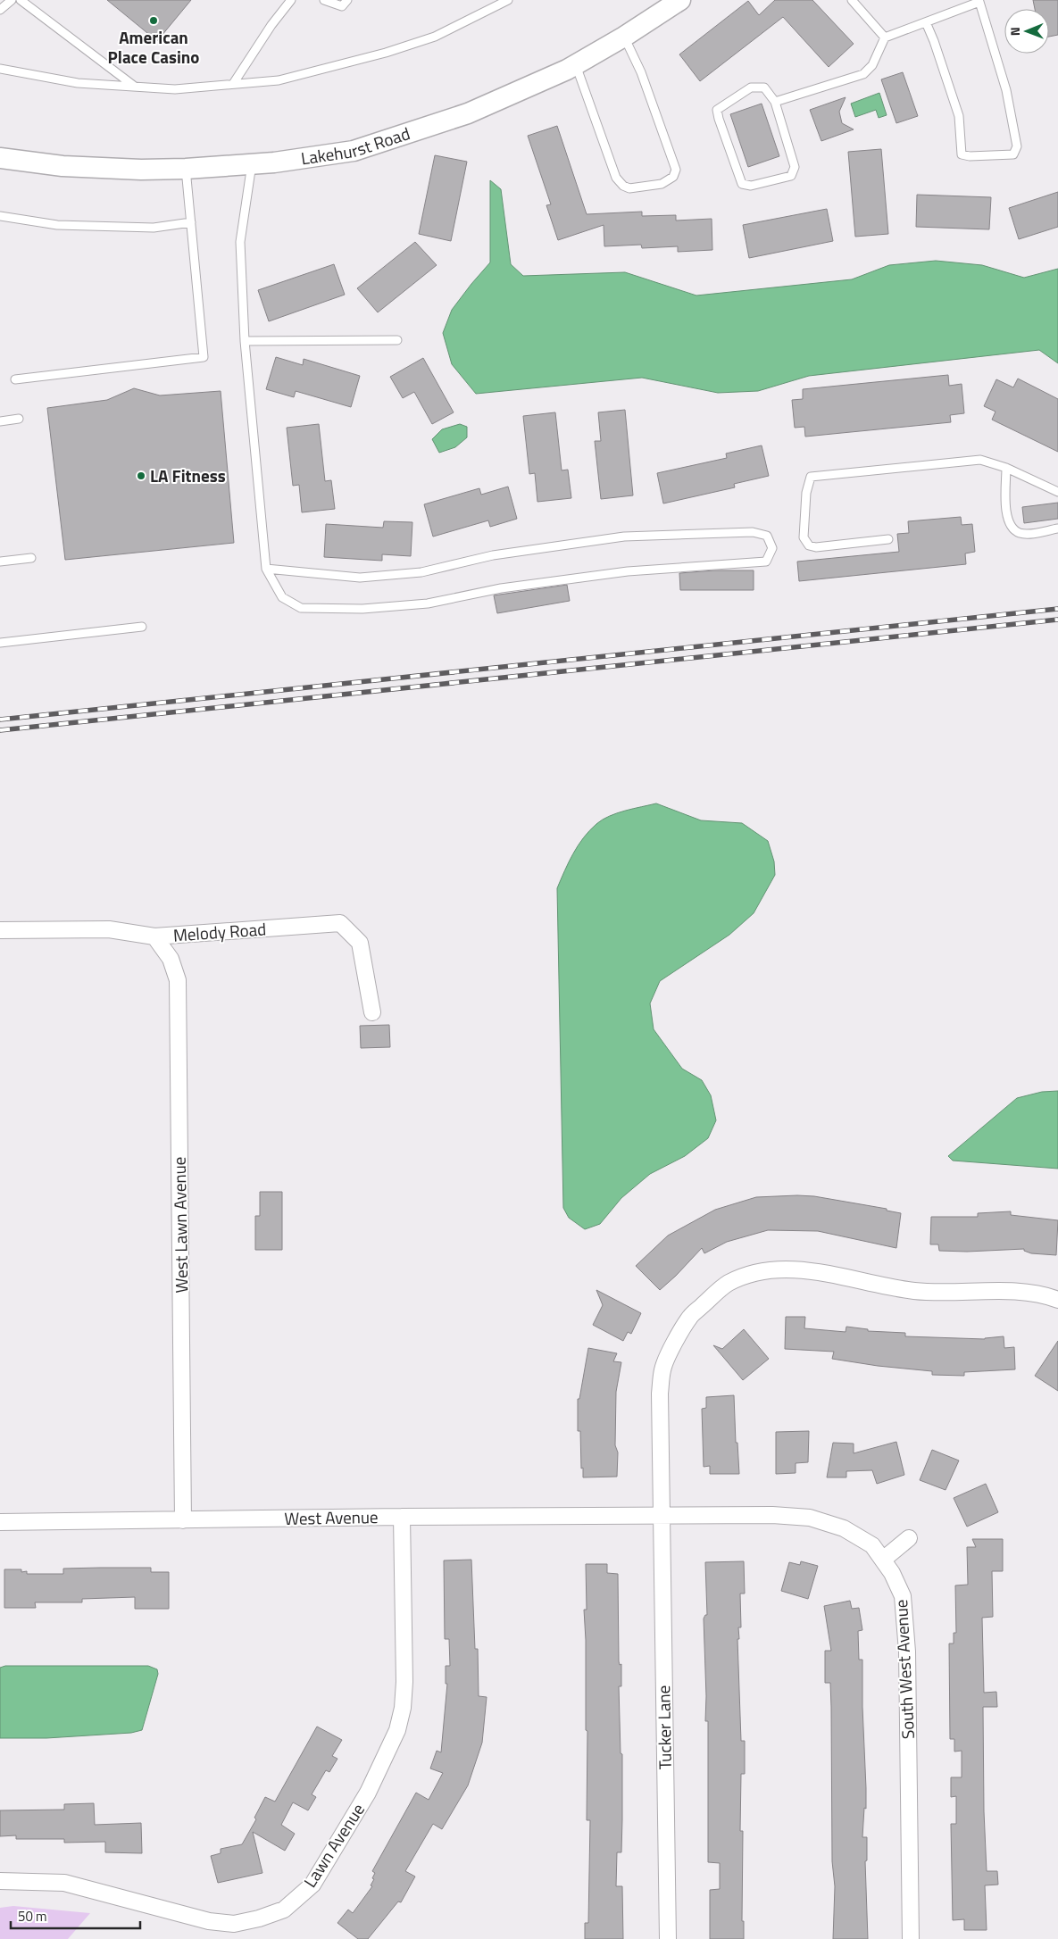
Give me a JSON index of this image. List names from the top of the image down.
{
  "streets": {
    "street": [
      "Lakehurst Road",
      "Melody Road",
      "West Lawn Avenue",
      "West Avenue",
      "South West Avenue",
      "Tucker Lane",
      "Lawn Avenue"
    ]
  },
  "crossings": [
    ["Melody Road", "West Lawn Avenue"],
    ["West Lawn Avenue", "West Avenue"],
    ["West Avenue", "South West Avenue"],
    ["West Avenue", "Tucker Lane"],
    ["West Avenue", "Lawn Avenue"],
    ["South West Avenue", "Tucker Lane"]
  ],
  "places": ["American Place Casino", "LA Fitness"],
  "scale_bar": "50 m",
  "north": "left"
}
